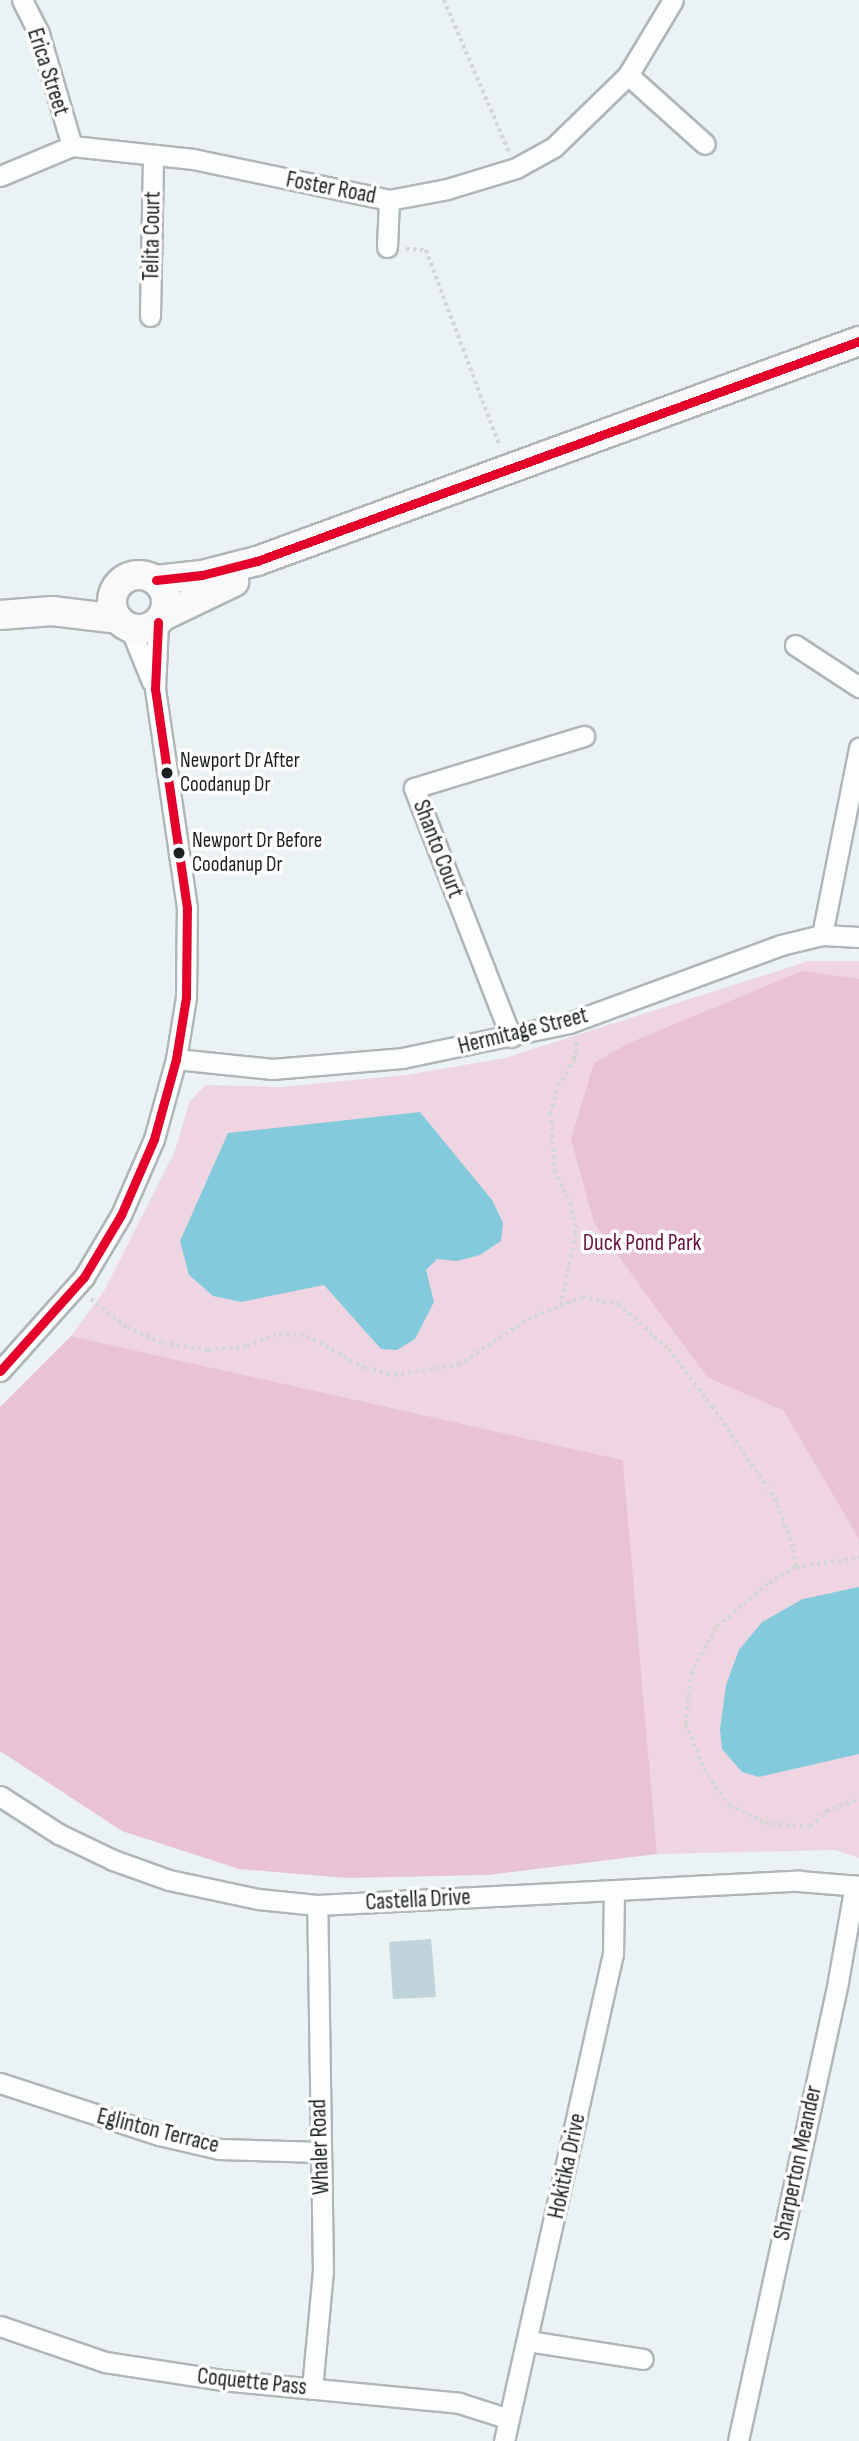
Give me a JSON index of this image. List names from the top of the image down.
{
  "streets": {
    "street": [
      "Erica Street",
      "Foster Road",
      "Telita Court",
      "Shanto Court",
      "Hermitage Street",
      "Castella Drive",
      "Eglinton Terrace",
      "Whaler Road",
      "Sharperton Meander",
      "Hokitika Drive",
      "Coquette Pass"
    ]
  },
  "crossings": [
    ["Erica Street", "Foster Road"],
    ["Foster Road", "Telita Court"],
    ["Shanto Court", "Hermitage Street"],
    ["Castella Drive", "Whaler Road"],
    ["Castella Drive", "Sharperton Meander"],
    ["Castella Drive", "Hokitika Drive"],
    ["Eglinton Terrace", "Whaler Road"],
    ["Whaler Road", "Coquette Pass"],
    ["Hokitika Drive", "Coquette Pass"]
  ],
  "parks": ["Duck Pond Park"],
  "places": ["Newport Dr After Coodanup Dr", "Newport Dr Before Coodanup Dr"]
}
